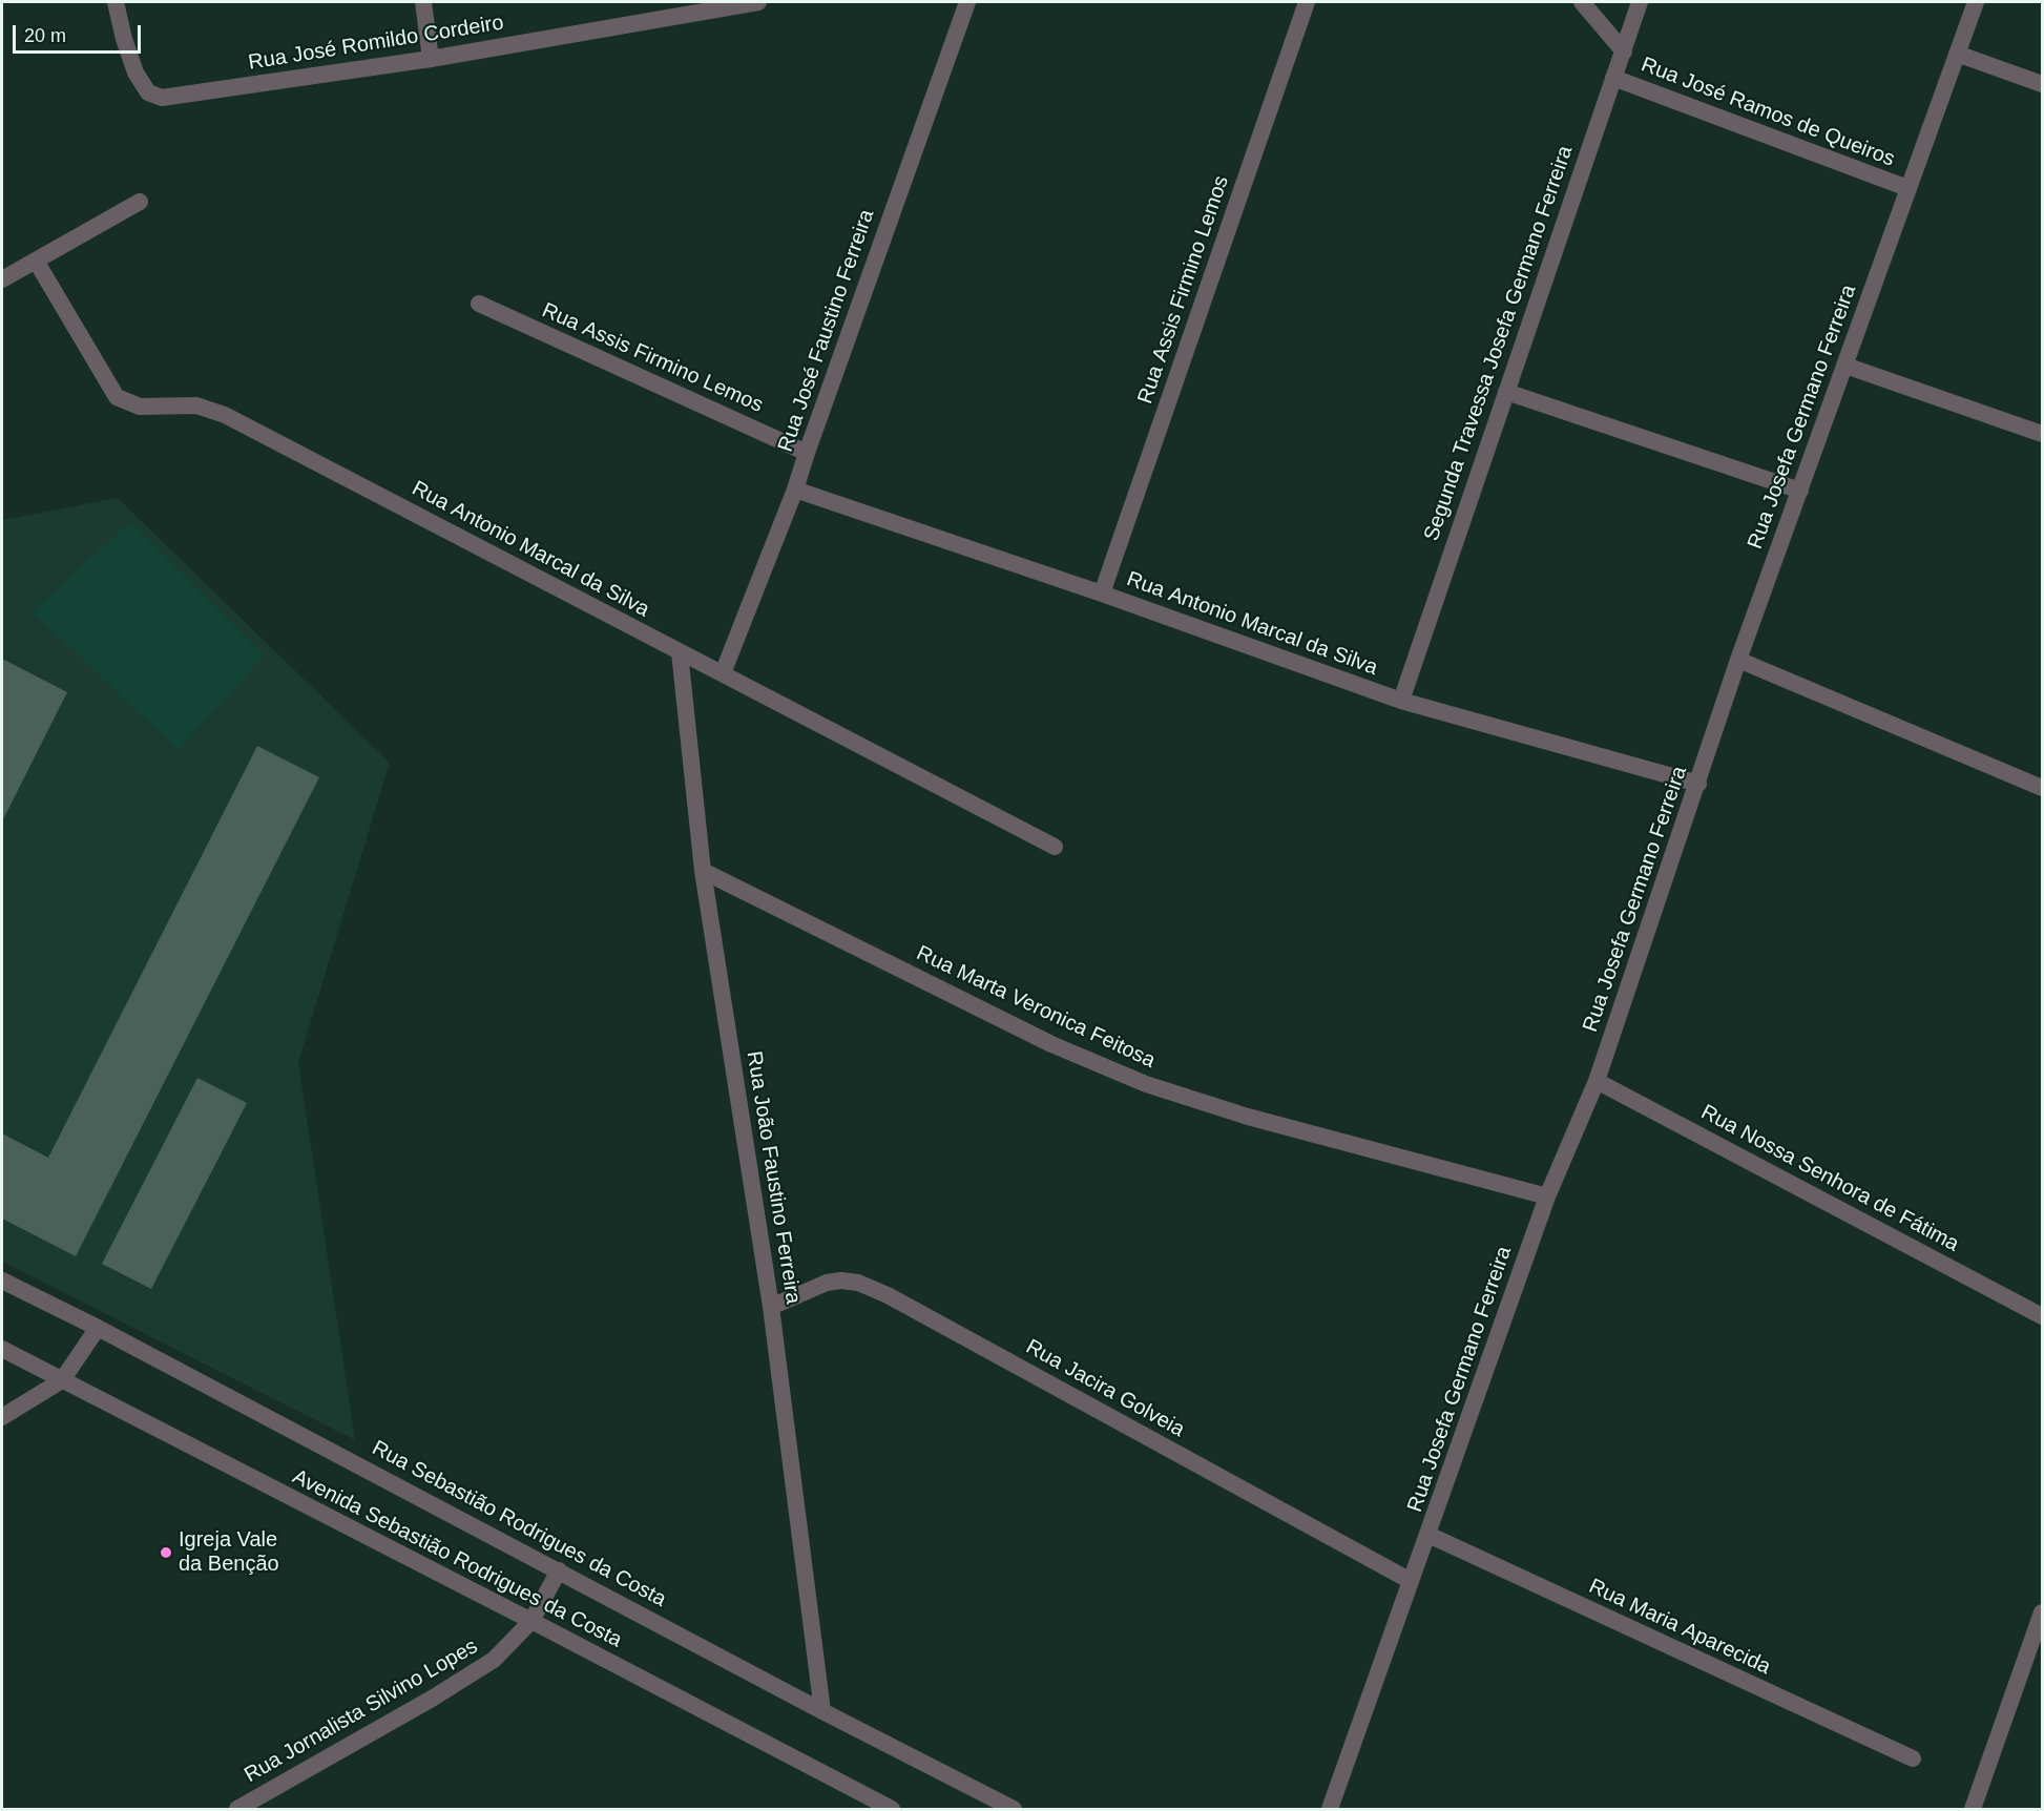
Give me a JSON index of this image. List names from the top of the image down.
{
  "streets": {
    "street": [
      "Rua José Romildo Cordeiro",
      "Rua José Ramos de Queiros",
      "Rua Assis Firmino Lemos",
      "Rua José Faustino Ferreira",
      "Segunda Travessa Josefa Germano Ferreira",
      "Rua Josefa Germano Ferreira",
      "Rua Antonio Marcal da Silva",
      "Rua Marta Veronica Feitosa",
      "Rua João Faustino Ferreira",
      "Rua Nossa Senhora de Fátima",
      "Rua Jacira Golveia",
      "Rua Sebastião Rodrigues da Costa",
      "Avenida Sebastião Rodrigues da Costa",
      "Rua Maria Aparecida",
      "Rua Jornalista Silvino Lopes"
    ]
  },
  "crossings": [
    ["Rua José Ramos de Queiros", "Segunda Travessa Josefa Germano Ferreira"],
    ["Rua José Ramos de Queiros", "Rua Josefa Germano Ferreira"],
    ["Rua Assis Firmino Lemos", "Rua José Faustino Ferreira"],
    ["Rua Assis Firmino Lemos", "Rua Antonio Marcal da Silva"],
    ["Rua José Faustino Ferreira", "Rua Antonio Marcal da Silva"],
    ["Segunda Travessa Josefa Germano Ferreira", "Rua Antonio Marcal da Silva"],
    ["Rua Josefa Germano Ferreira", "Rua Antonio Marcal da Silva"],
    ["Rua Josefa Germano Ferreira", "Rua Marta Veronica Feitosa"],
    ["Rua Josefa Germano Ferreira", "Rua Nossa Senhora de Fátima"],
    ["Rua Josefa Germano Ferreira", "Rua Jacira Golveia"],
    ["Rua Josefa Germano Ferreira", "Rua Maria Aparecida"],
    ["Rua Antonio Marcal da Silva", "Rua João Faustino Ferreira"],
    ["Rua Marta Veronica Feitosa", "Rua João Faustino Ferreira"],
    ["Rua João Faustino Ferreira", "Rua Jacira Golveia"],
    ["Rua João Faustino Ferreira", "Rua Sebastião Rodrigues da Costa"],
    ["Rua Sebastião Rodrigues da Costa", "Rua Jornalista Silvino Lopes"],
    ["Avenida Sebastião Rodrigues da Costa", "Rua Jornalista Silvino Lopes"]
  ],
  "places": ["Igreja Vale da Benção"],
  "scale_bar": "20 m"
}
